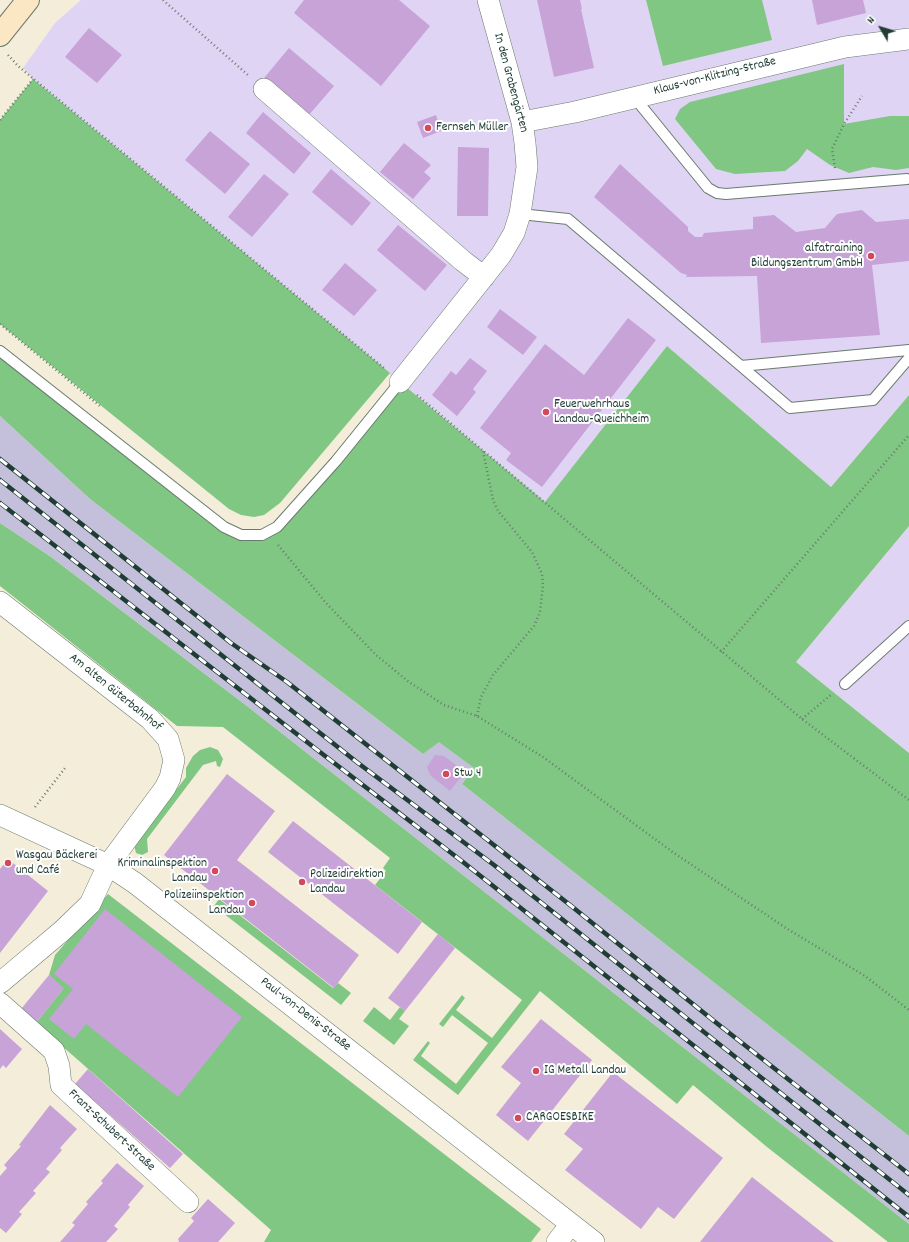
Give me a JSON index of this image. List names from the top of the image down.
{
  "streets": {
    "street": [
      "Klaus-von-Klitzing-Straße",
      "In den Grabengärten",
      "Am alten Güterbahnhof",
      "Paul-von-Denis-Straße",
      "Franz-Schubert-Straße"
    ]
  },
  "crossings": [
    ["Klaus-von-Klitzing-Straße", "In den Grabengärten"],
    ["Am alten Güterbahnhof", "Paul-von-Denis-Straße"]
  ],
  "places": [
    "Fernseh Müller",
    "alfatraining Bildungszentrum GmbH",
    "Feuerwehrhaus Landau-Queichheim",
    "Stw 4",
    "Wasgau Bäckerei und Café",
    "Kriminalinspektion Landau",
    "Polizeidirektion Landau",
    "Polizeiinspektion Landau",
    "IG Metall Landau",
    "CARGOESBIKE"
  ],
  "north": "top left"
}
